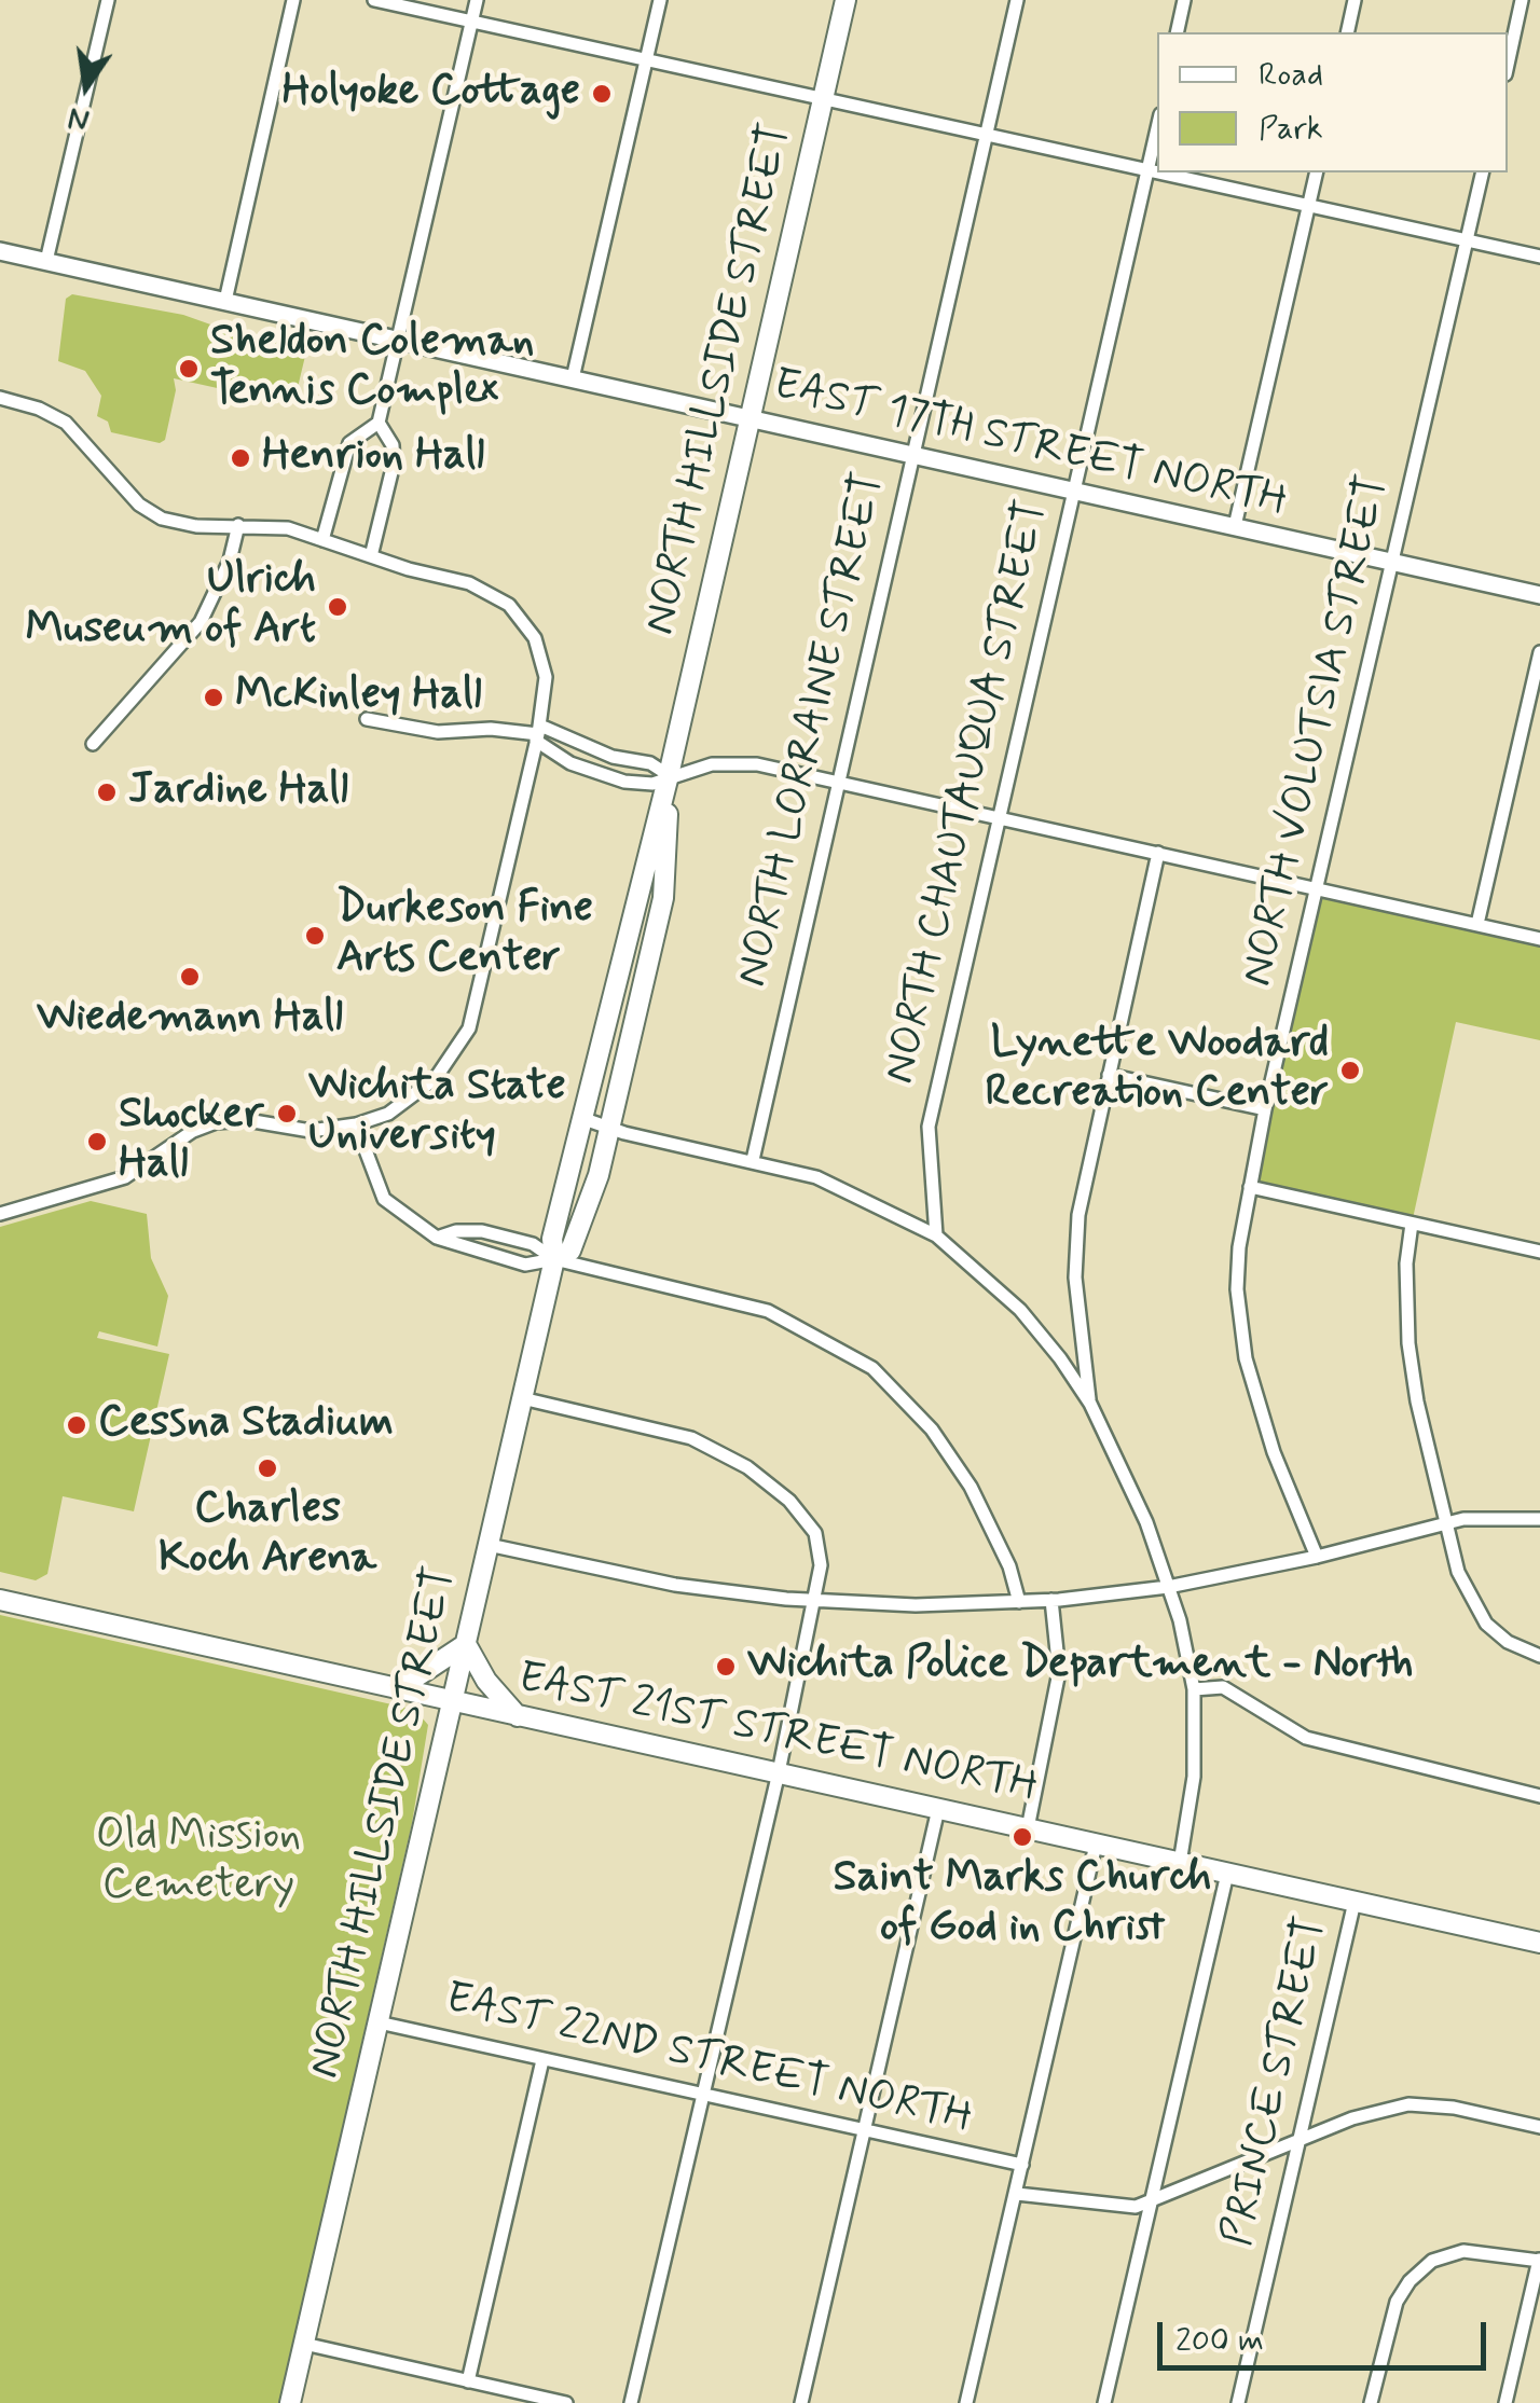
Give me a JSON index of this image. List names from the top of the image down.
{
  "streets": {
    "main road": ["NORTH HILLSIDE STREET", "EAST 21ST STREET NORTH"],
    "street": [
      "EAST 17TH STREET NORTH",
      "NORTH LORRAINE STREET",
      "NORTH VOLUTSIA STREET",
      "NORTH CHAUTAUQUA STREET",
      "EAST 22ND STREET NORTH",
      "PRINCE STREET"
    ]
  },
  "crossings": [
    ["NORTH HILLSIDE STREET", "EAST 17TH STREET NORTH"],
    ["NORTH HILLSIDE STREET", "EAST 21ST STREET NORTH"],
    ["NORTH HILLSIDE STREET", "EAST 22ND STREET NORTH"],
    ["EAST 17TH STREET NORTH", "NORTH LORRAINE STREET"],
    ["EAST 17TH STREET NORTH", "NORTH VOLUTSIA STREET"],
    ["EAST 17TH STREET NORTH", "NORTH CHAUTAUQUA STREET"],
    ["EAST 21ST STREET NORTH", "PRINCE STREET"]
  ],
  "parks": ["Old Mission Cemetery"],
  "places": [
    "Holyoke Cottage",
    "Sheldon Coleman Tennis Complex",
    "Henrion Hall",
    "Ulrich Museum of Art",
    "McKinley Hall",
    "Jardine Hall",
    "Durkeson Fine Arts Center",
    "Wiedemann Hall",
    "Lynette Woodard Recreation Center",
    "Wichita State University",
    "Shocker Hall",
    "Cessna Stadium",
    "Charles Koch Arena",
    "Wichita Police Department - North",
    "Saint Marks Church of God in Christ"
  ],
  "legend": ["Road", "Park"],
  "scale_bar": "200 m",
  "north": "bottom"
}
